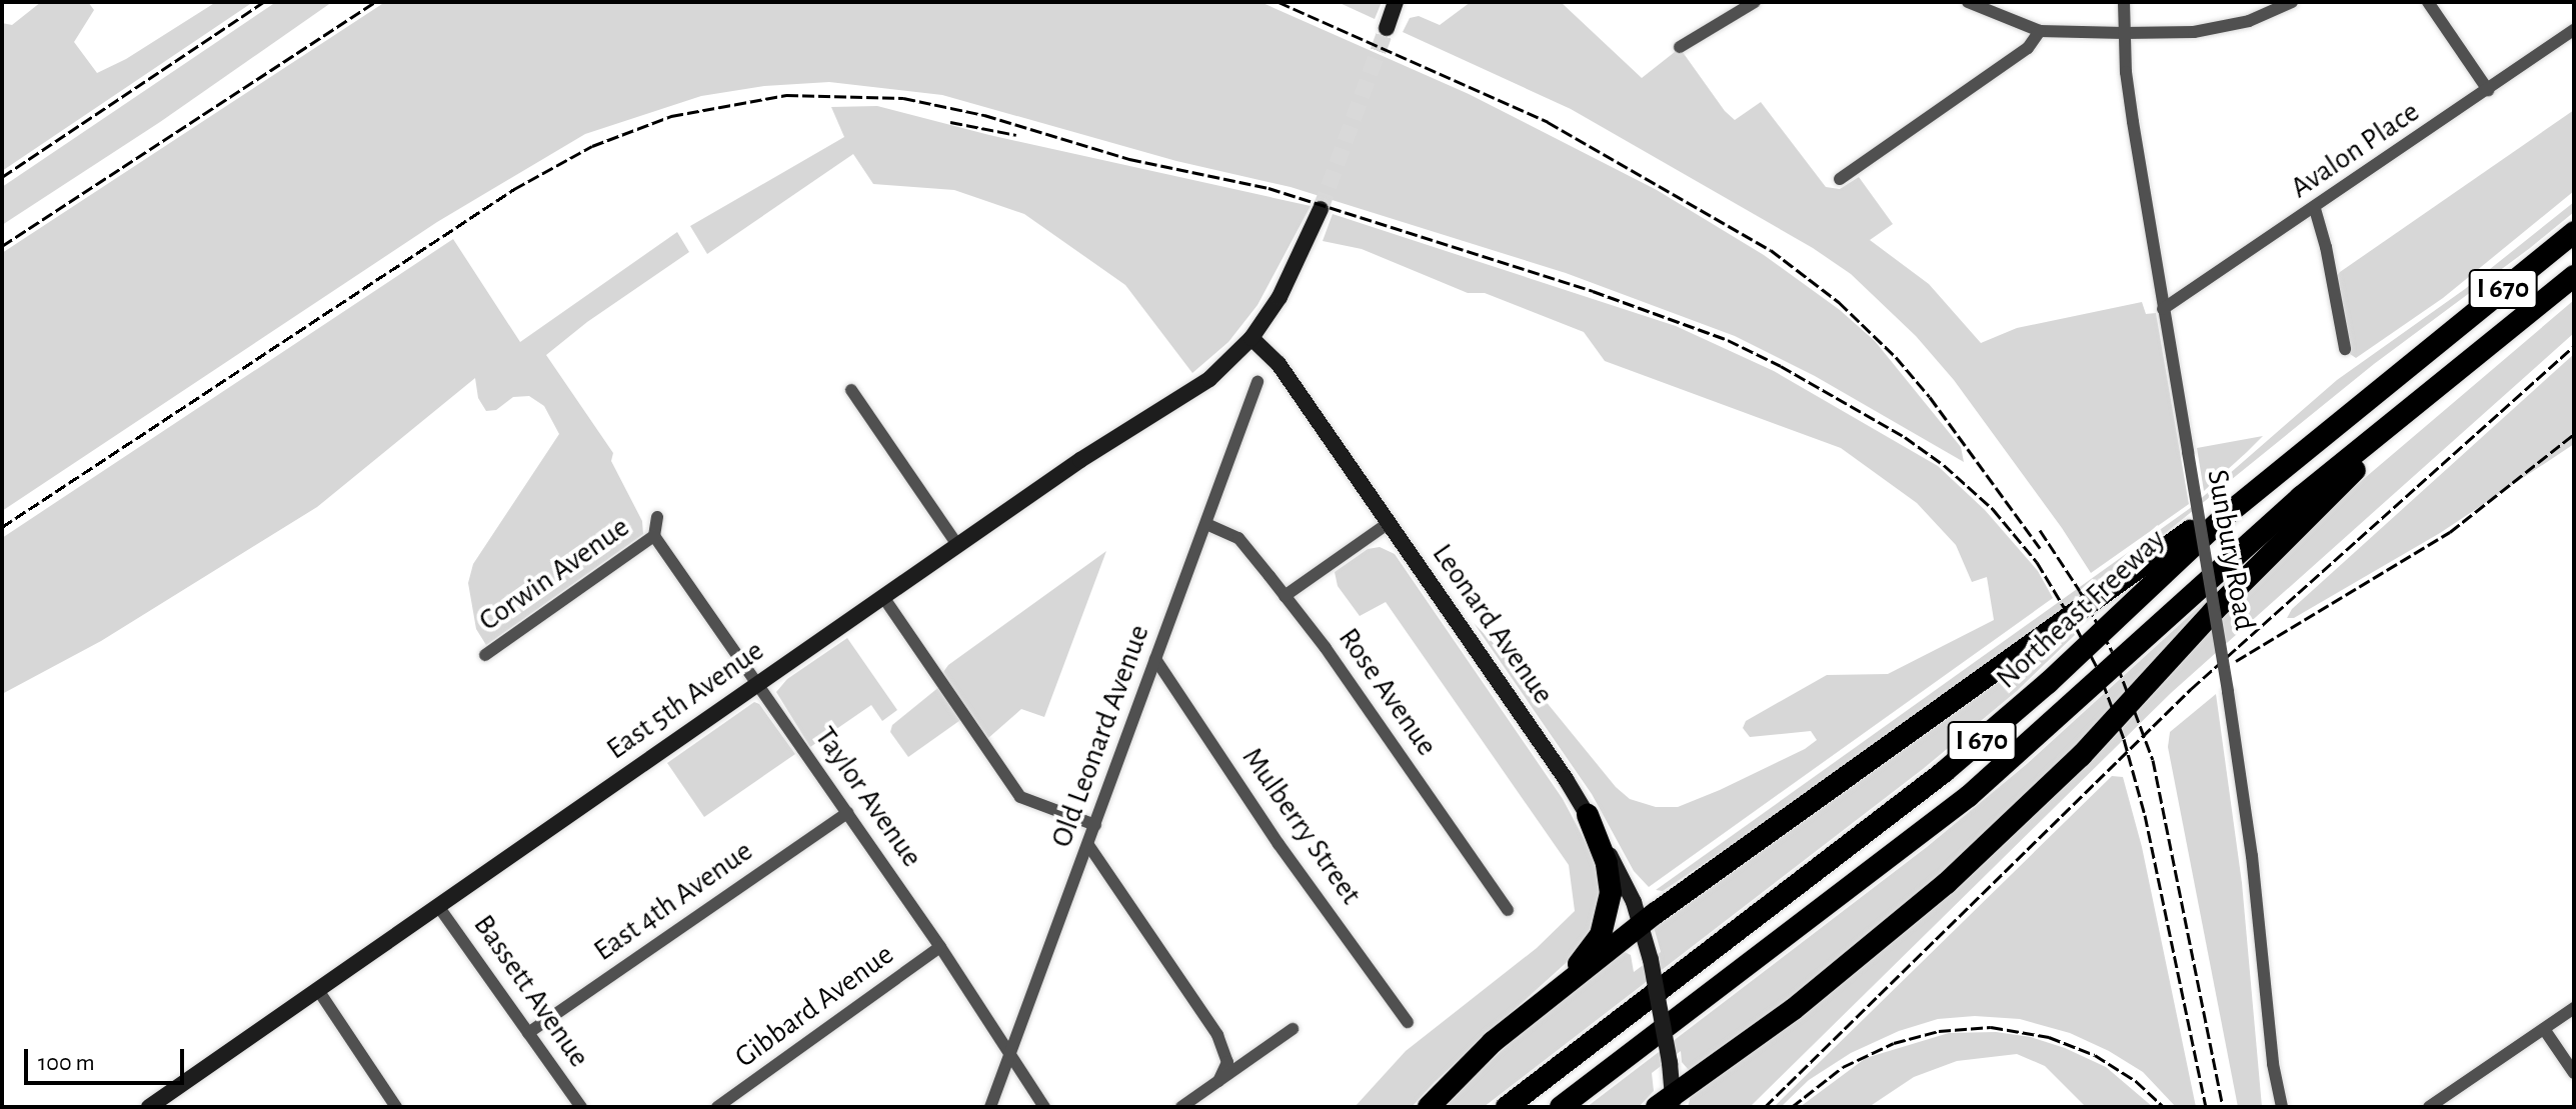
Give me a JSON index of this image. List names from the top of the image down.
{
  "streets": {
    "highway": ["I 670", "Northeast Freeway"],
    "main road": ["Leonard Avenue", "East 5th Avenue"],
    "street": [
      "Avalon Place",
      "Sunbury Road",
      "Corwin Avenue",
      "Rose Avenue",
      "Old Leonard Avenue",
      "Taylor Avenue",
      "Mulberry Street",
      "East 4th Avenue",
      "Bassett Avenue",
      "Gibbard Avenue"
    ]
  },
  "crossings": [
    ["Avalon Place", "Sunbury Road"],
    ["Corwin Avenue", "Taylor Avenue"],
    ["Leonard Avenue", "East 5th Avenue"],
    ["Rose Avenue", "Old Leonard Avenue"],
    ["East 5th Avenue", "Taylor Avenue"],
    ["East 5th Avenue", "Bassett Avenue"],
    ["Old Leonard Avenue", "Taylor Avenue"],
    ["Old Leonard Avenue", "Mulberry Street"],
    ["Taylor Avenue", "East 4th Avenue"],
    ["Taylor Avenue", "Gibbard Avenue"],
    ["East 4th Avenue", "Bassett Avenue"]
  ],
  "scale_bar": "100 m"
}
